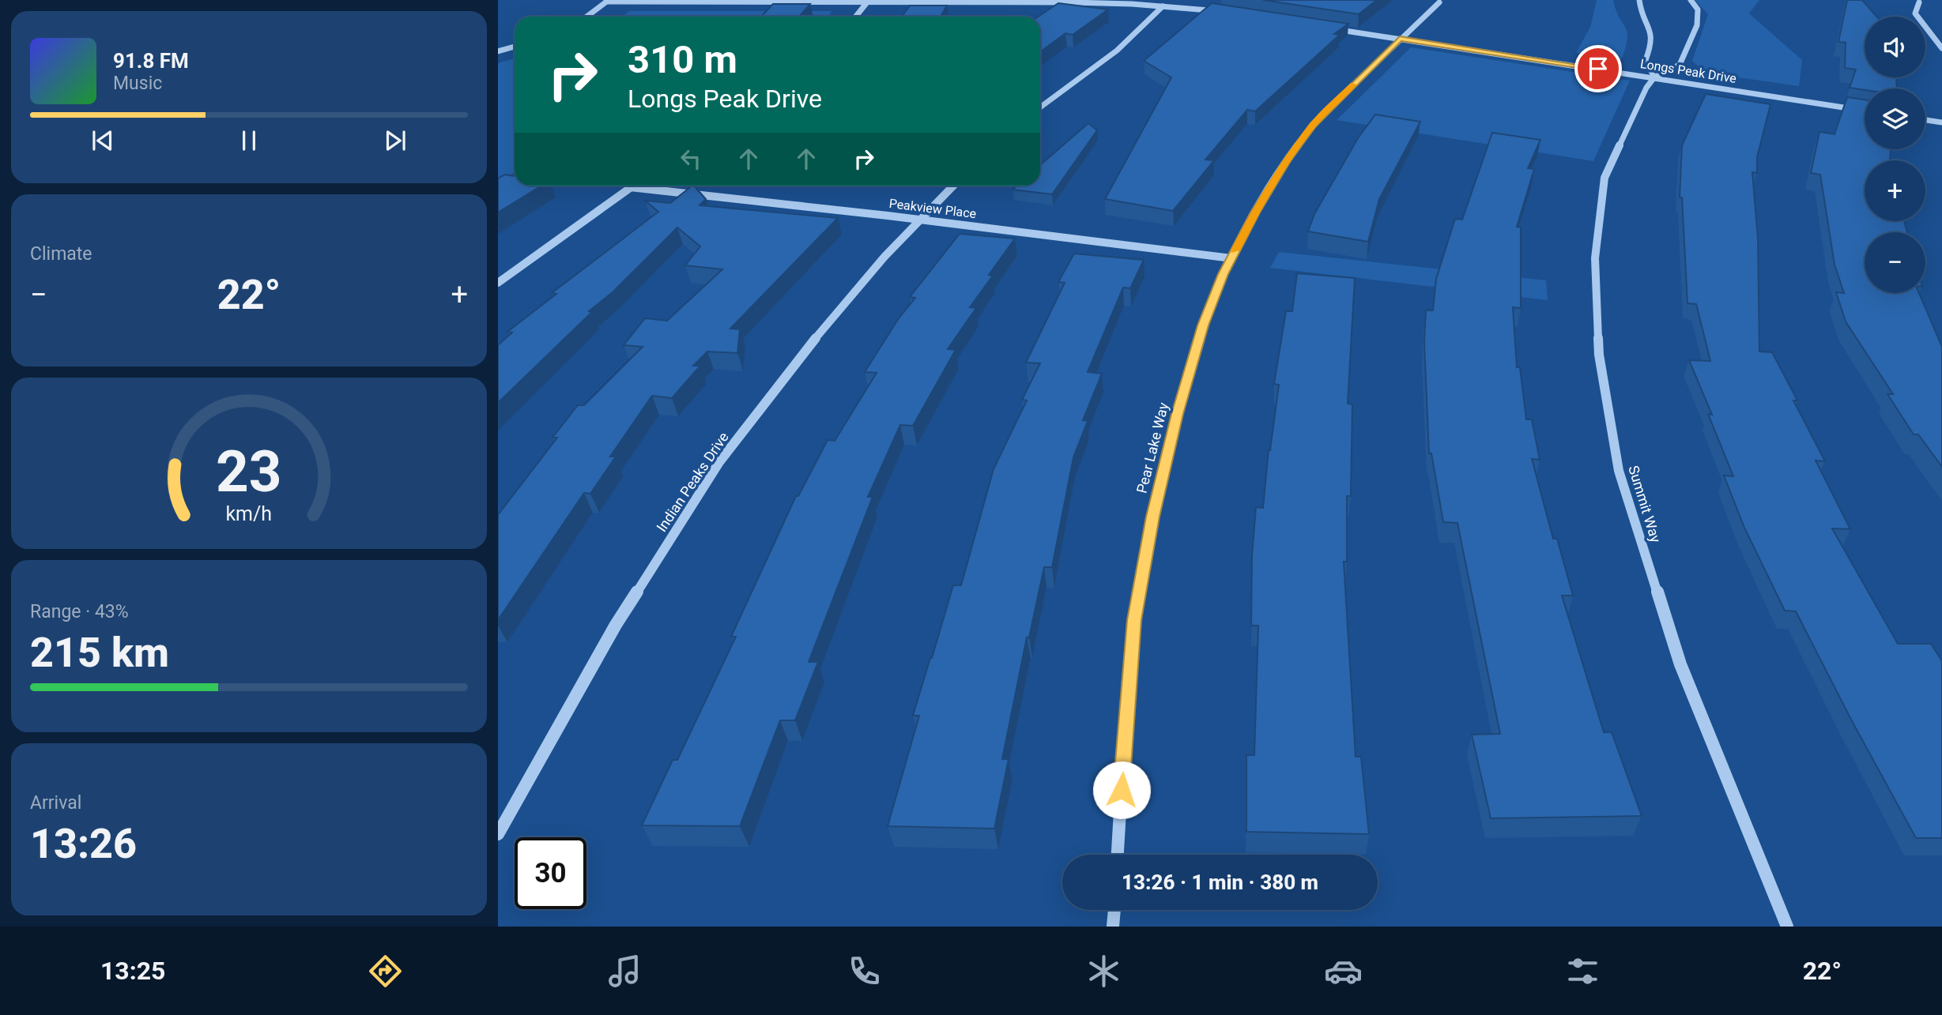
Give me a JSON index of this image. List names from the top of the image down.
{
  "streets": {
    "street": [
      "Longs Peak Drive",
      "Peakview Place",
      "Pear Lake Way",
      "Indian Peaks Drive",
      "Summit Way"
    ]
  },
  "crossings": [
    ["Longs Peak Drive", "Pear Lake Way"],
    ["Longs Peak Drive", "Summit Way"],
    ["Peakview Place", "Pear Lake Way"],
    ["Peakview Place", "Indian Peaks Drive"]
  ],
  "page": {
    "map_buttons": ["+", "−"],
    "turn": ["310 m", "Longs Peak Drive"],
    "song": ["91.8 FM", "Music"],
    "tile": [
      "Climate",
      ["Range · 43%", "215 km"],
      ["Arrival", "13:26"]
    ],
    "heat": ["−", "22°", "+"],
    "limit": "30",
    "trip": "13:26 · 1 min · 380 m",
    "tabs": ["13:25", "22°"],
    "gauge": ["23", "km/h"]
  }
}
